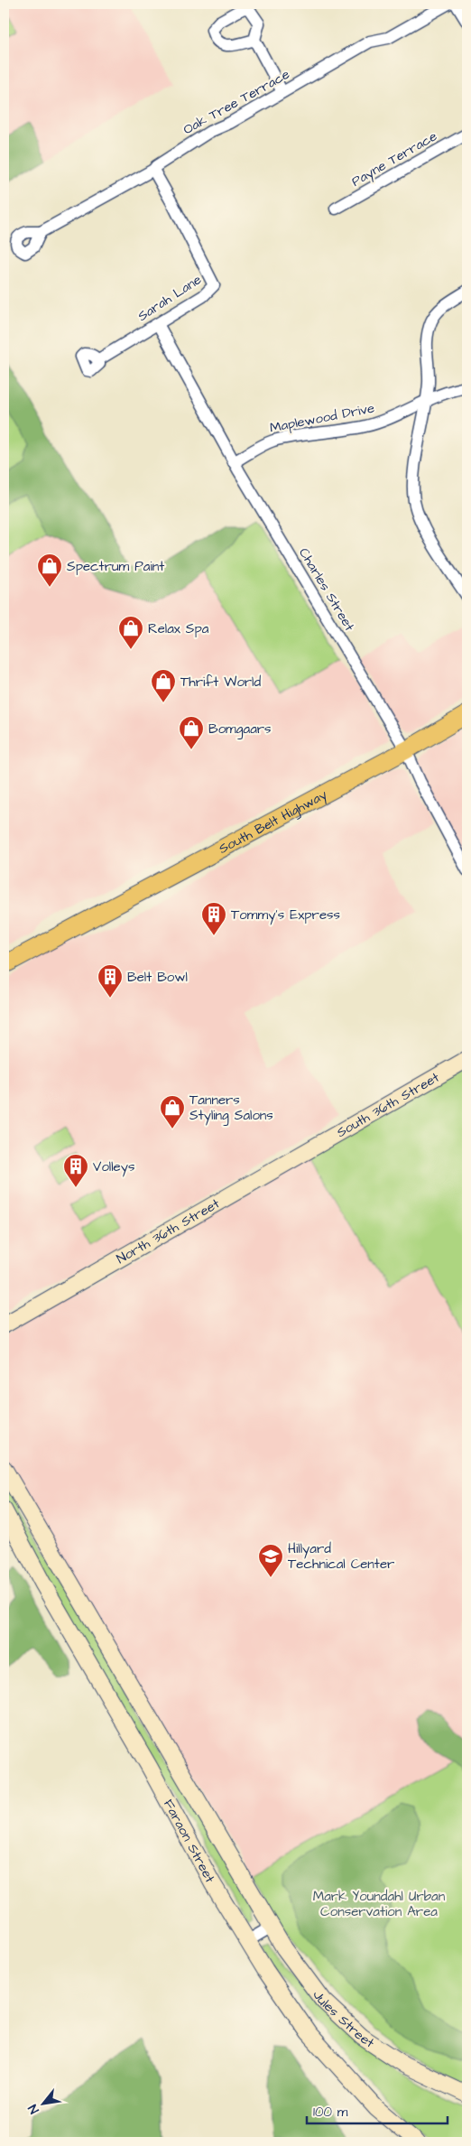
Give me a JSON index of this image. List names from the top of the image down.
{
  "streets": {
    "main road": [
      "South Belt Highway",
      "South 36th Street",
      "North 36th Street",
      "Faraon Street",
      "Jules Street"
    ],
    "street": [
      "Oak Tree Terrace",
      "Payne Terrace",
      "Sarah Lane",
      "Maplewood Drive",
      "Charles Street"
    ]
  },
  "crossings": [
    ["Oak Tree Terrace", "Sarah Lane"],
    ["Sarah Lane", "Charles Street"],
    ["Maplewood Drive", "Charles Street"],
    ["Charles Street", "South Belt Highway"],
    ["South 36th Street", "North 36th Street"],
    ["Faraon Street", "Jules Street"]
  ],
  "parks": ["Mark Youndahl Urban Conservation Area"],
  "places": {
    "shop": [
      "Spectrum Paint",
      "Relax Spa",
      "Thrift World",
      "Bomgaars",
      "Tanners Styling Salons"
    ],
    "building": ["Tommy's Express", "Belt Bowl", "Volleys"],
    "school or university": ["Hillyard Technical Center"]
  },
  "scale_bar": "100 m",
  "north": "bottom left"
}
